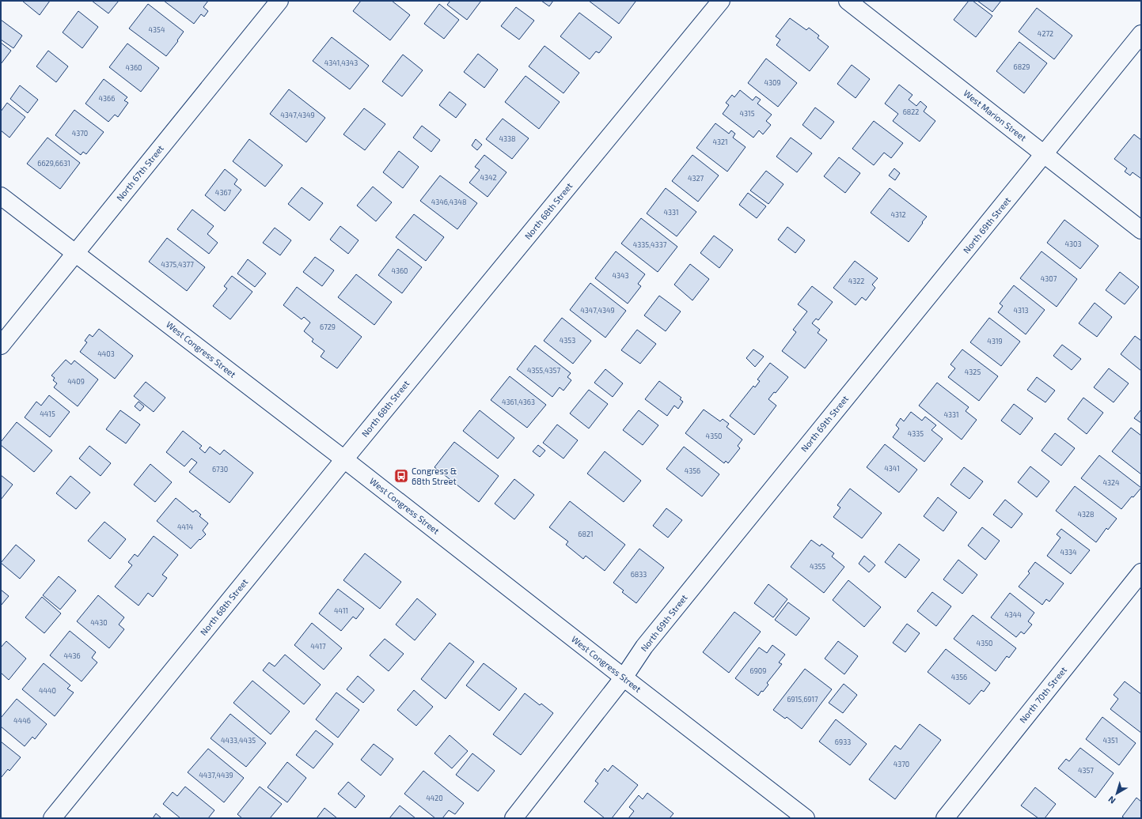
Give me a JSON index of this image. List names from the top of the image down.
{
  "streets": {
    "street": [
      "West Marion Street",
      "North 67th Street",
      "North 68th Street",
      "North 69th Street",
      "West Congress Street",
      "North 70th Street"
    ]
  },
  "crossings": [
    ["West Marion Street", "North 69th Street"],
    ["North 67th Street", "West Congress Street"],
    ["North 68th Street", "West Congress Street"],
    ["North 69th Street", "West Congress Street"]
  ],
  "places": {
    "bus stop": ["Congress & 68th Street"]
  },
  "house_numbers": [
    "4354",
    "4272",
    "4341,4343",
    "6829",
    "4360",
    "4309",
    "4366",
    "6822",
    "4315",
    "4347,4349",
    "4370",
    "4338",
    "4321",
    "6629,6631",
    "4342",
    "4327",
    "4367",
    "4346,4348",
    "4331",
    "4312",
    "4303",
    "4335,4337",
    "4375,4377",
    "4360",
    "4343",
    "4307",
    "4322",
    "4347,4349",
    "4313",
    "6729",
    "4353",
    "4319",
    "4403",
    "4355,4357",
    "4325",
    "4409",
    "4361,4363",
    "4415",
    "4331",
    "4335",
    "4350",
    "4341",
    "6730",
    "4356",
    "4324",
    "4328",
    "4414",
    "6821",
    "4334",
    "4355",
    "6833",
    "4411",
    "4344",
    "4430",
    "4350",
    "4417",
    "4436",
    "6909",
    "4356",
    "4440",
    "6915,6917",
    "4446",
    "4433,4435",
    "4351",
    "6933",
    "4370",
    "4357",
    "4437,4439",
    "4420"
  ],
  "north": "bottom left"
}
